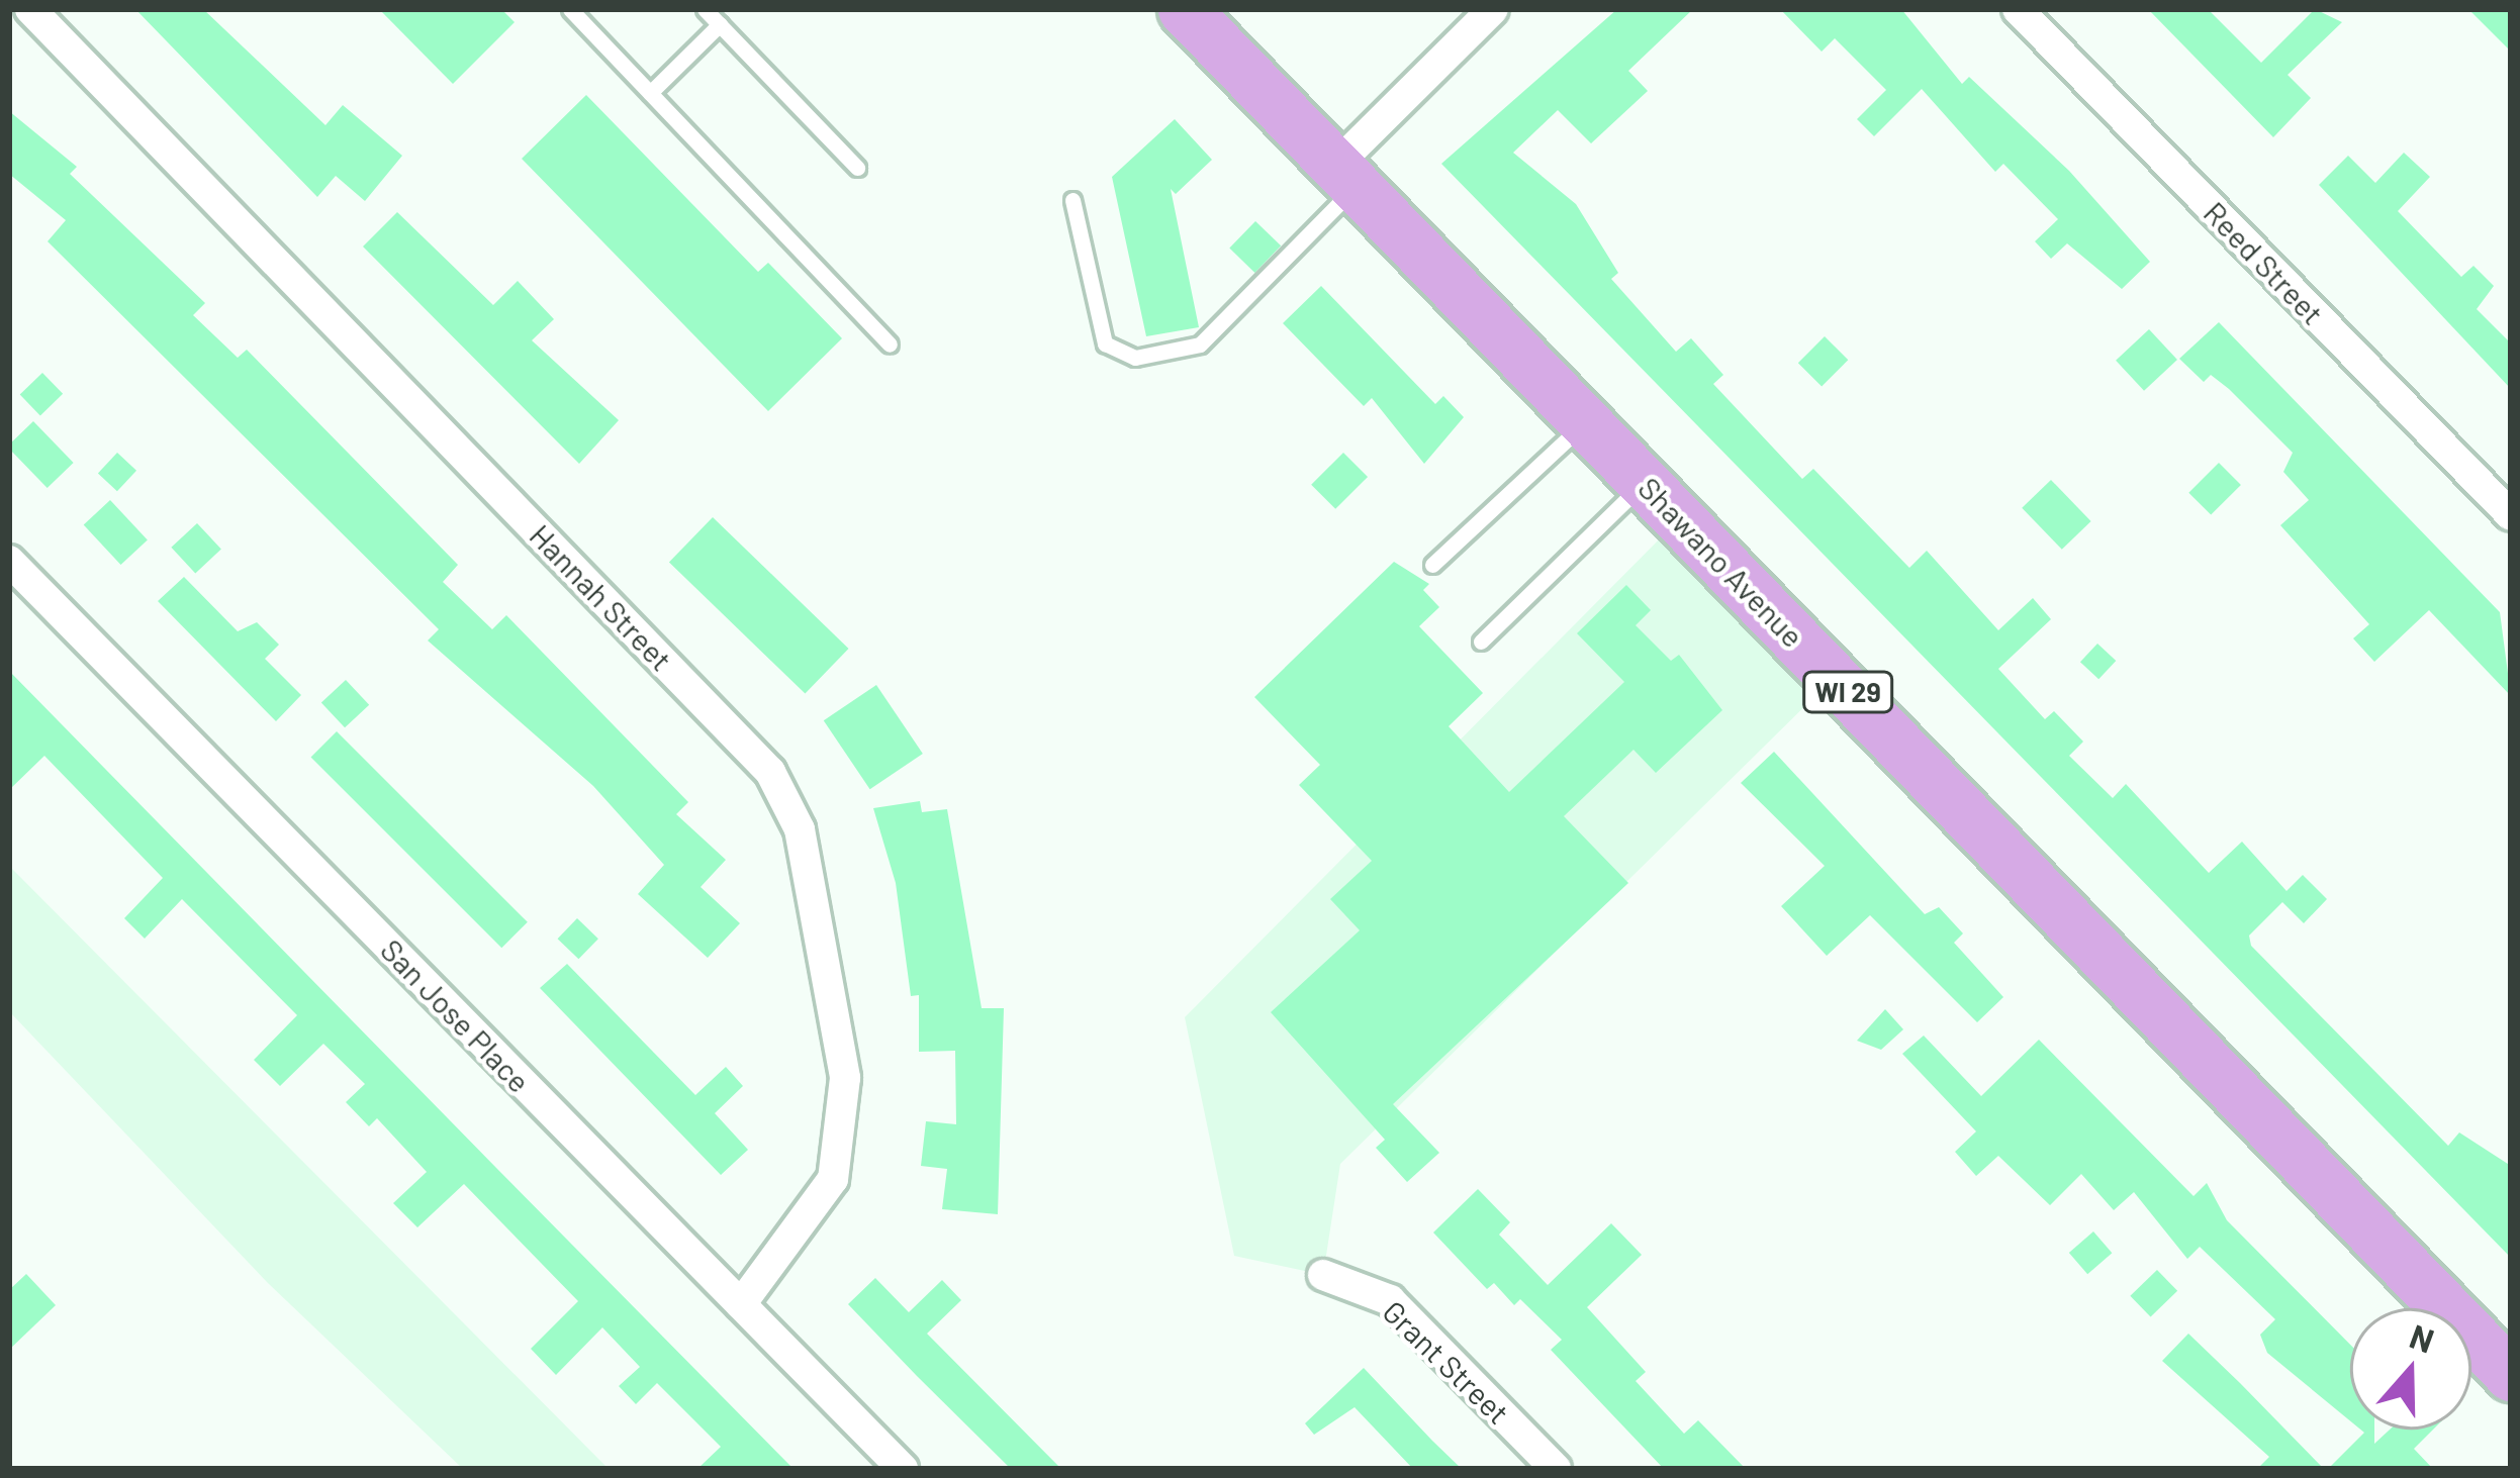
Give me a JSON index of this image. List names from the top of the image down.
{
  "streets": {
    "main road": ["Shawano Avenue", "WI 29"],
    "street": [
      "Reed Street",
      "Hannah Street",
      "San Jose Place",
      "Grant Street"
    ]
  },
  "crossings": [
    ["Hannah Street", "San Jose Place"]
  ],
  "north": "top"
}
